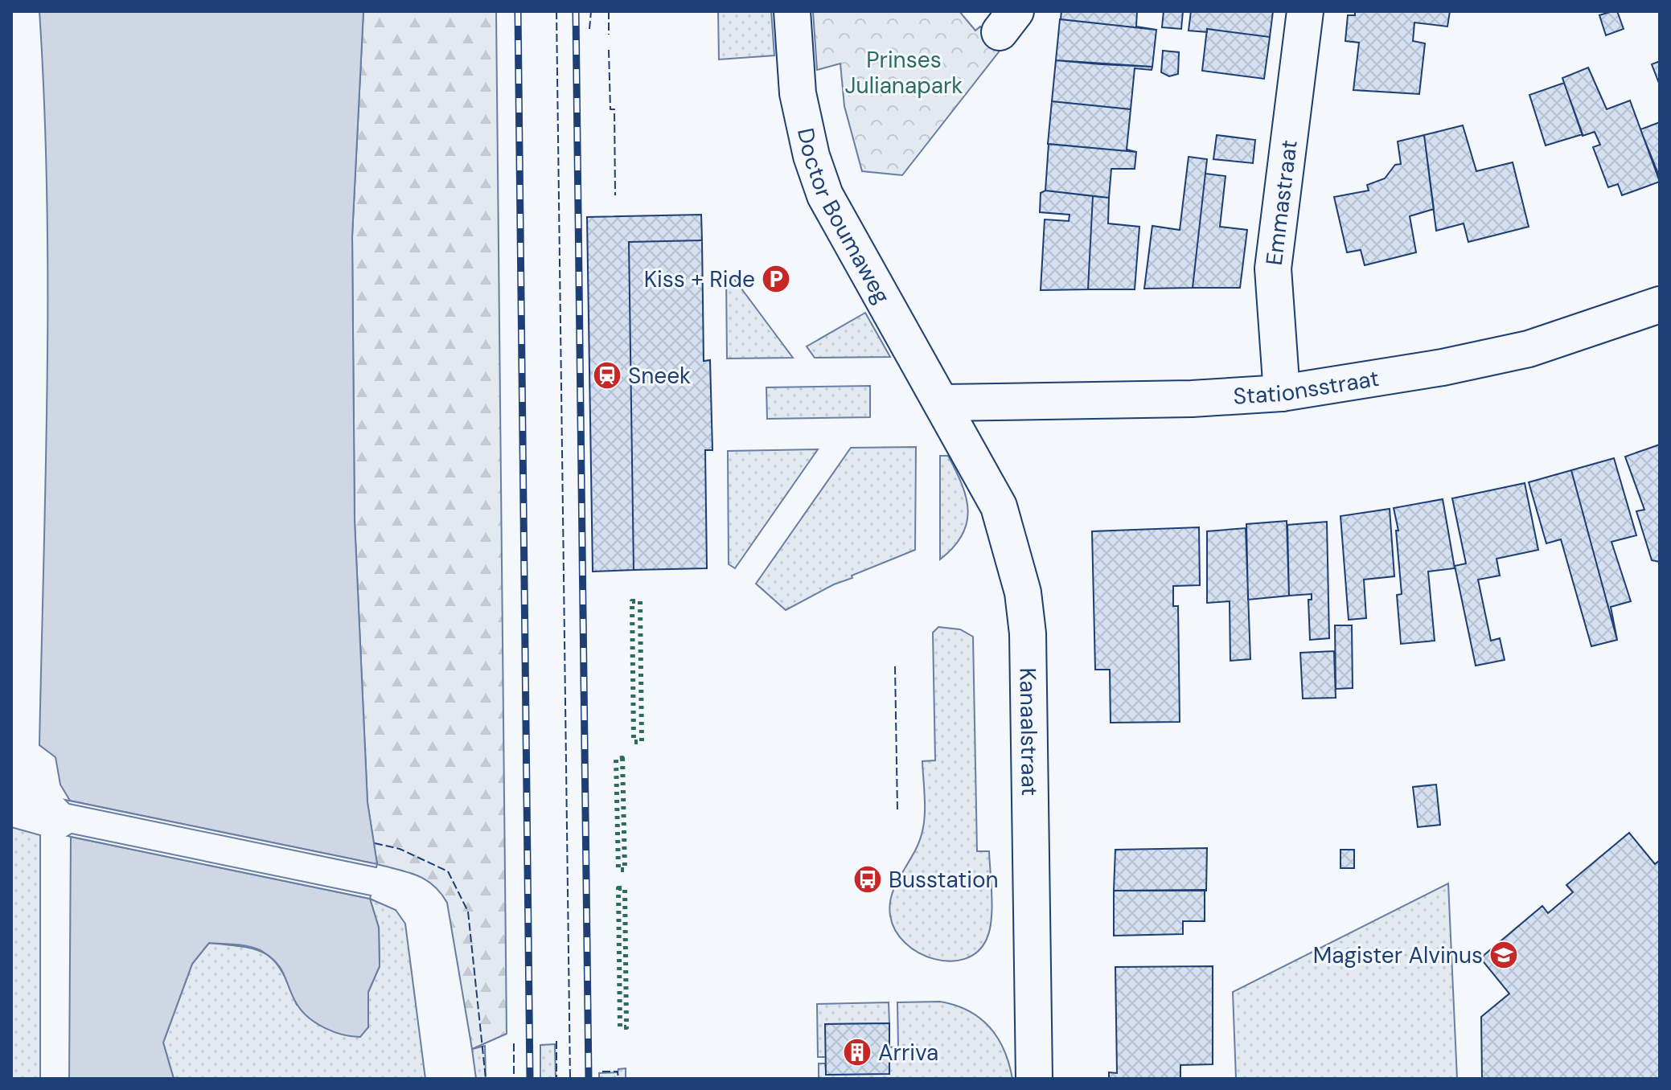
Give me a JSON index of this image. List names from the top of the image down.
{
  "streets": {
    "main road": [
      "Emmastraat",
      "Doctor Boumaweg",
      "Stationsstraat",
      "Kanaalstraat"
    ]
  },
  "crossings": [
    ["Emmastraat", "Stationsstraat"],
    ["Doctor Boumaweg", "Stationsstraat"],
    ["Doctor Boumaweg", "Kanaalstraat"],
    ["Stationsstraat", "Kanaalstraat"]
  ],
  "parks": ["Prinses Julianapark"],
  "places": {
    "parking": ["Kiss + Ride"],
    "station": ["Sneek"],
    "bus stop": ["Busstation"],
    "school or university": ["Magister Alvinus"],
    "building": ["Arriva"]
  }
}
